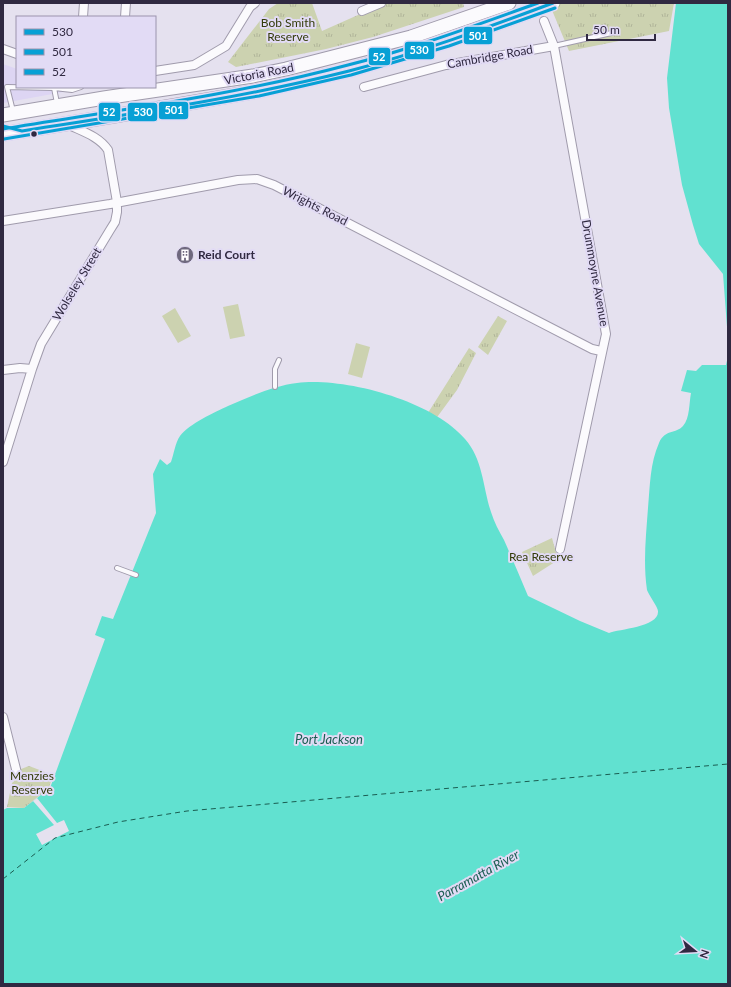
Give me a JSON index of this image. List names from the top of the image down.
{
  "streets": {
    "highway": ["Victoria Road"],
    "street": [
      "Cambridge Road",
      "Wrights Road",
      "Drummoyne Avenue",
      "Wolseley Street"
    ]
  },
  "crossings": [
    ["Cambridge Road", "Drummoyne Avenue"],
    ["Victoria Road", "Wolseley Street"],
    ["Wrights Road", "Drummoyne Avenue"],
    ["Wrights Road", "Wolseley Street"]
  ],
  "water": ["Port Jackson", "Parramatta River"],
  "parks": ["Bob Smith Reserve", "Rea Reserve", "Menzies Reserve"],
  "places": {
    "building": ["Reid Court"]
  },
  "lines": ["transit line 530", "transit line 52", "transit line 501"],
  "legend": ["530", "501", "52"],
  "scale_bar": "50 m",
  "north": "right"
}
